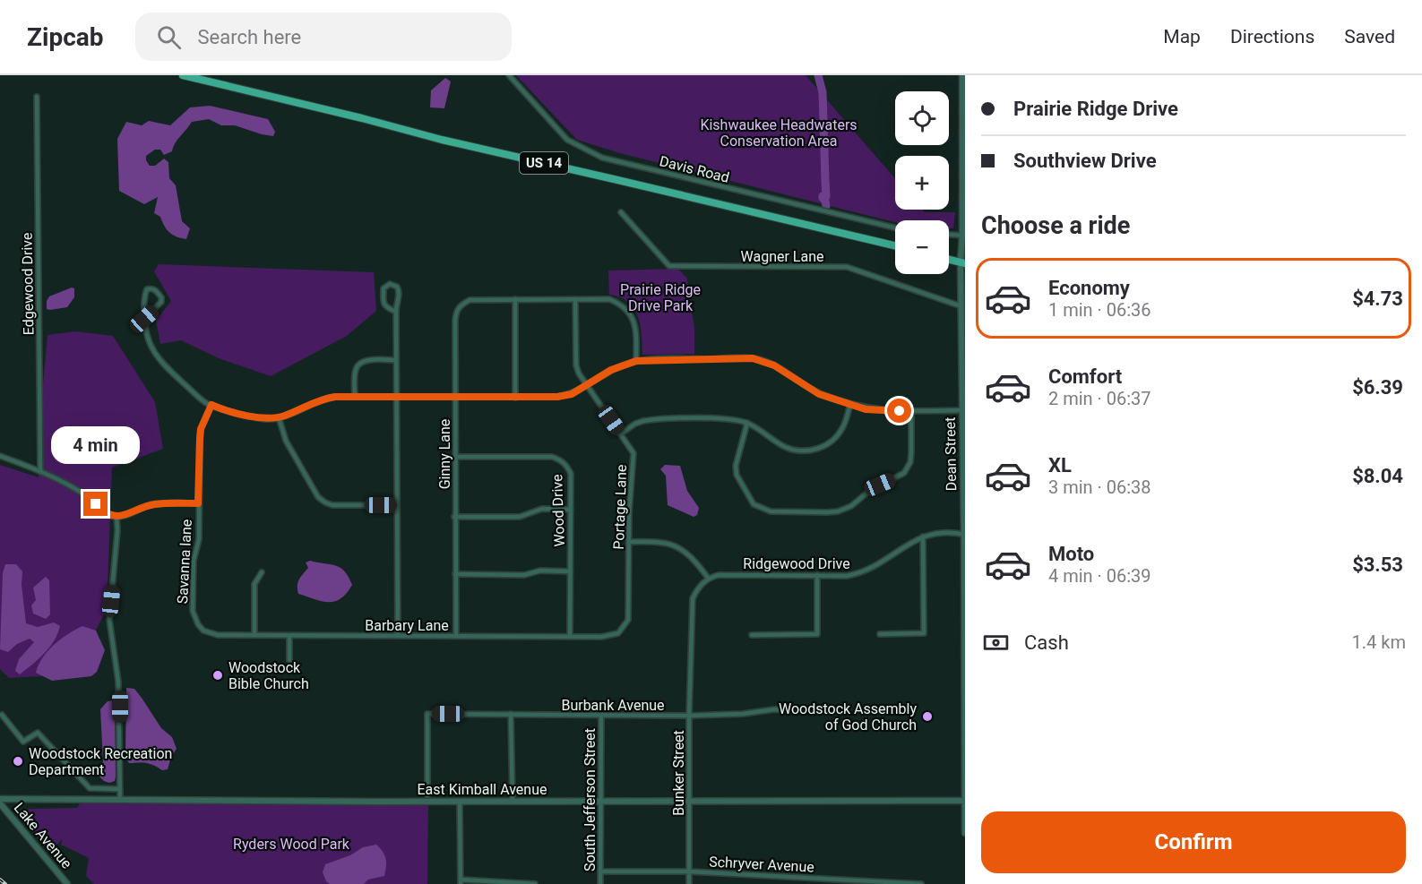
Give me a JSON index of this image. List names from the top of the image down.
{
  "streets": {
    "main road": ["US 14"],
    "street": [
      "Davis Road",
      "Wagner Lane",
      "Edgewood Drive",
      "Ginny Lane",
      "Dean Street",
      "Portage Lane",
      "Wood Drive",
      "Savanna lane",
      "Ridgewood Drive",
      "Barbary Lane",
      "Burbank Avenue",
      "Bunker Street",
      "East Kimball Avenue",
      "South Jefferson Street",
      "Lake Avenue",
      "Schryver Avenue"
    ]
  },
  "crossings": [
    ["Wagner Lane", "Dean Street"],
    ["Ginny Lane", "Portage Lane"],
    ["Ginny Lane", "Wood Drive"],
    ["Ginny Lane", "Barbary Lane"],
    ["Dean Street", "Ridgewood Drive"],
    ["Dean Street", "East Kimball Avenue"],
    ["Portage Lane", "Barbary Lane"],
    ["Wood Drive", "Barbary Lane"],
    ["Savanna lane", "Barbary Lane"],
    ["Ridgewood Drive", "Bunker Street"],
    ["Burbank Avenue", "Bunker Street"],
    ["Burbank Avenue", "South Jefferson Street"],
    ["Bunker Street", "East Kimball Avenue"],
    ["Bunker Street", "Schryver Avenue"],
    ["East Kimball Avenue", "South Jefferson Street"],
    ["South Jefferson Street", "Schryver Avenue"]
  ],
  "parks": ["Kishwaukee Headwaters Conservation Area", "Prairie Ridge Drive Park", "Ryders Wood Park"],
  "places": ["Woodstock Bible Church", "Woodstock Assembly of God Church", "Woodstock Recreation Department"],
  "page": {
    "header": "Zipcab",
    "search": "Search here",
    "nav": ["Map", "Directions", "Saved"],
    "banner": ["Prairie Ridge Drive", "Southview Drive"],
    "map_buttons": ["+", "−"],
    "heading": "Choose a ride",
    "list": [
      {
        "name": "Economy",
        "note": "1 min · 06:36",
        "value": "$4.73"
      },
      {
        "name": "Comfort",
        "note": "2 min · 06:37",
        "value": "$6.39"
      },
      {
        "name": "XL",
        "note": "3 min · 06:38",
        "value": "$8.04"
      },
      {
        "name": "Moto",
        "note": "4 min · 06:39",
        "value": "$3.53"
      }
    ],
    "bubble": "4 min",
    "pay": ["Cash", "1.4 km"],
    "buttons": "Confirm"
  }
}
